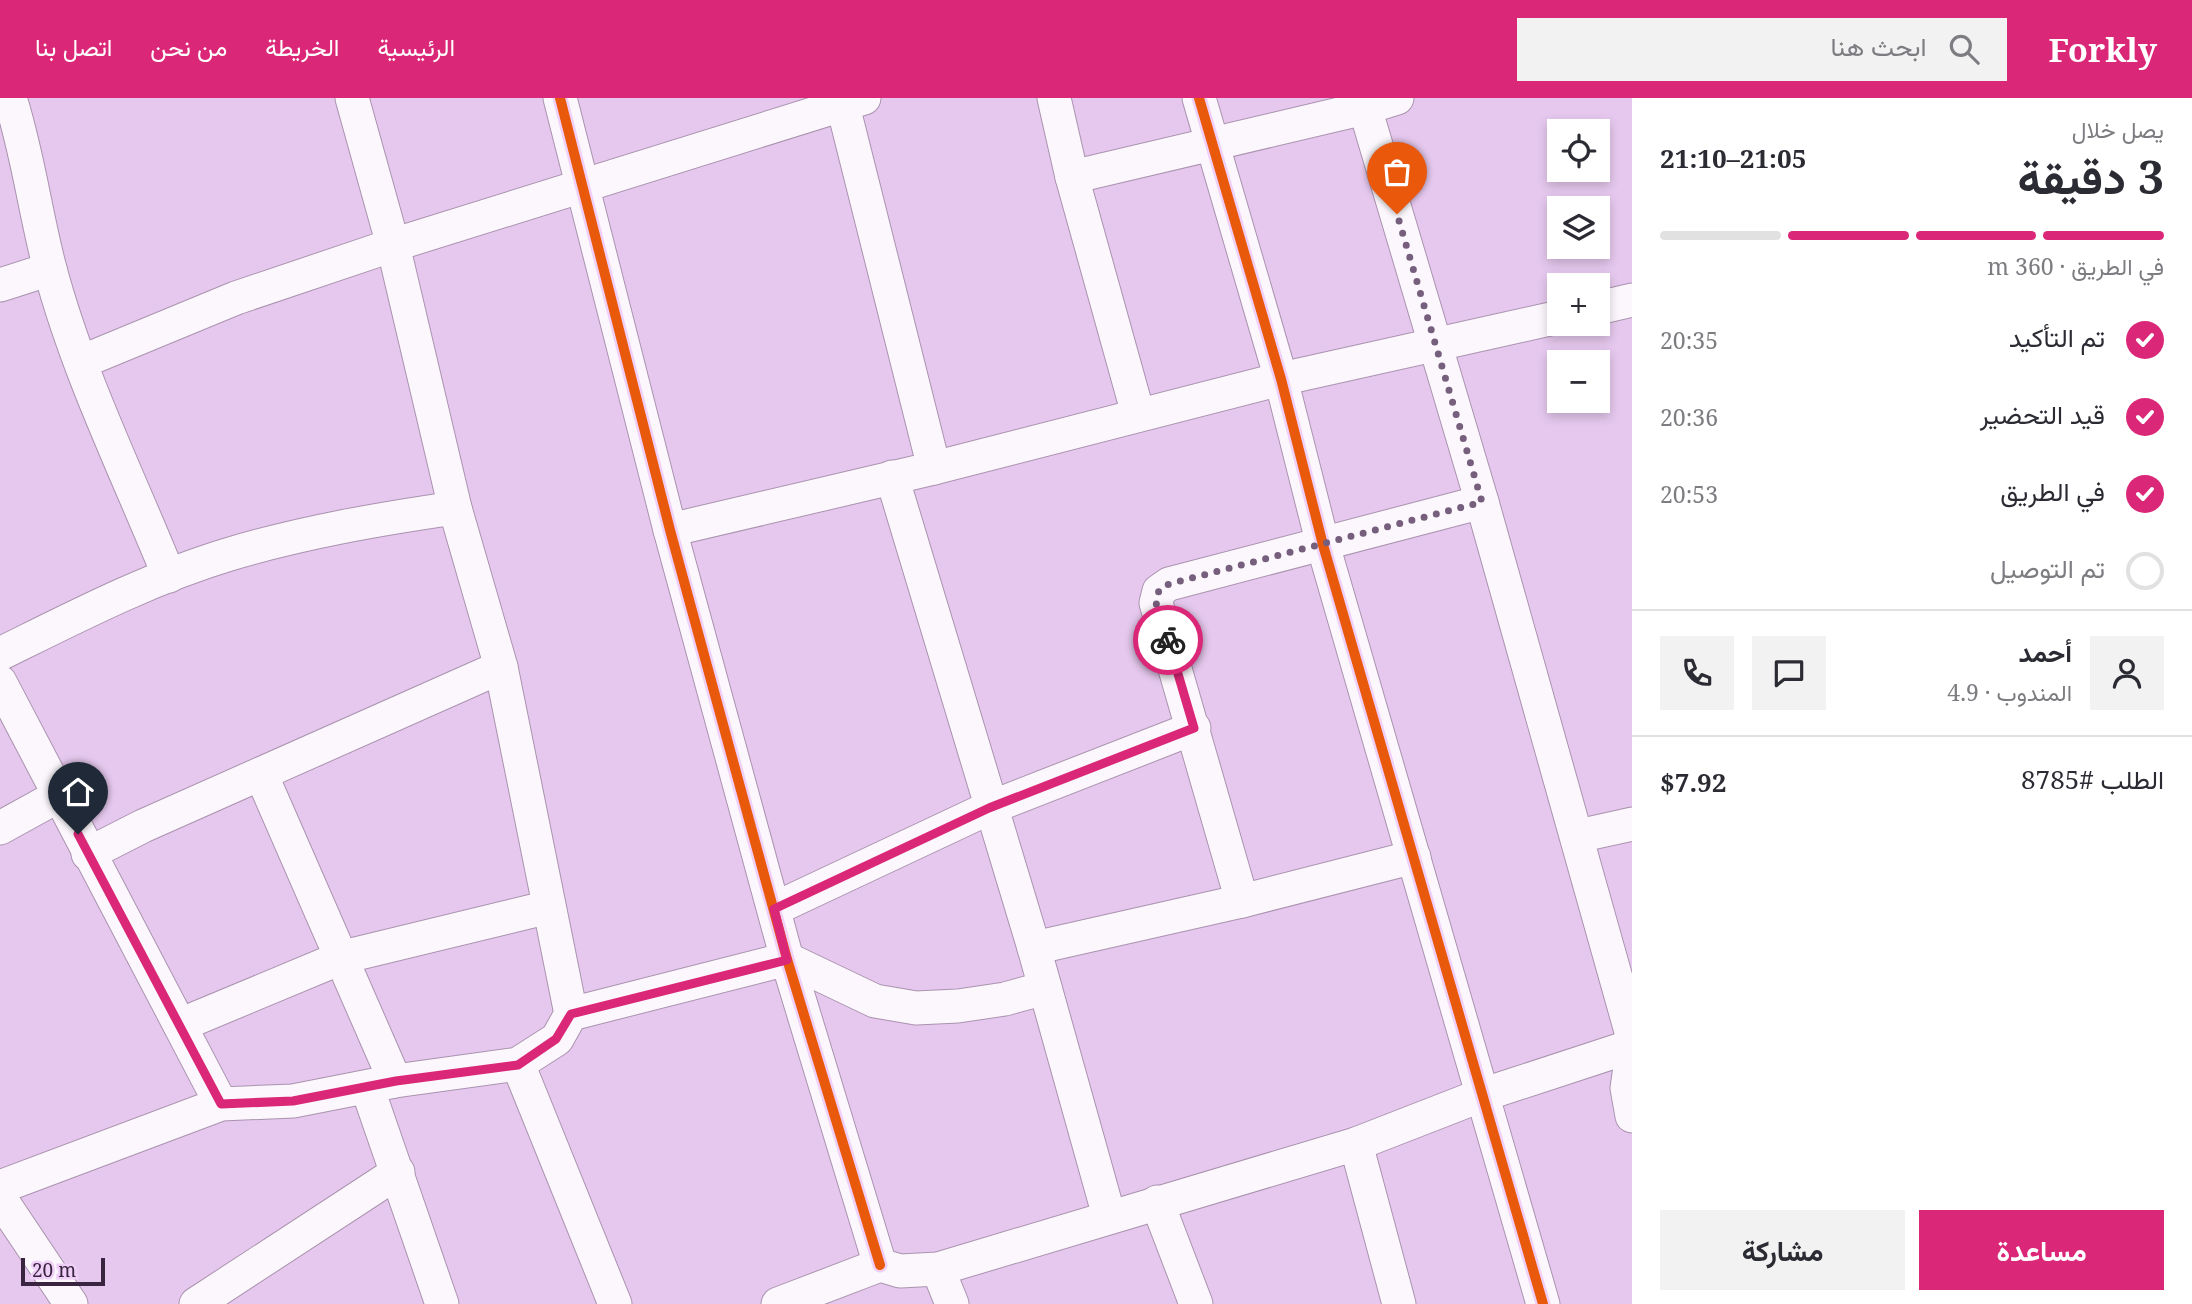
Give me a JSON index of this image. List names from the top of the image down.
{
  "scale_bar": "20 m",
  "page": {
    "header": "Forkly",
    "search": "ابحث هنا",
    "nav": [
      "الرئيسية",
      "الخريطة",
      "من نحن",
      "اتصل بنا"
    ],
    "heading": ["3 دقيقة", "يصل خلال", "21:05–21:10"],
    "panel": [
      "أحمد",
      "المندوب · 4.9",
      "الطلب #8785",
      "$7.92"
    ],
    "map_buttons": ["+", "−"],
    "bar": "في الطريق · 360 m",
    "list": [
      ["تم التأكيد", "20:35"],
      ["قيد التحضير", "20:36"],
      ["في الطريق", "20:53"],
      "تم التوصيل"
    ],
    "buttons": ["مساعدة", "مشاركة"],
    "scale": "20 m"
  }
}
